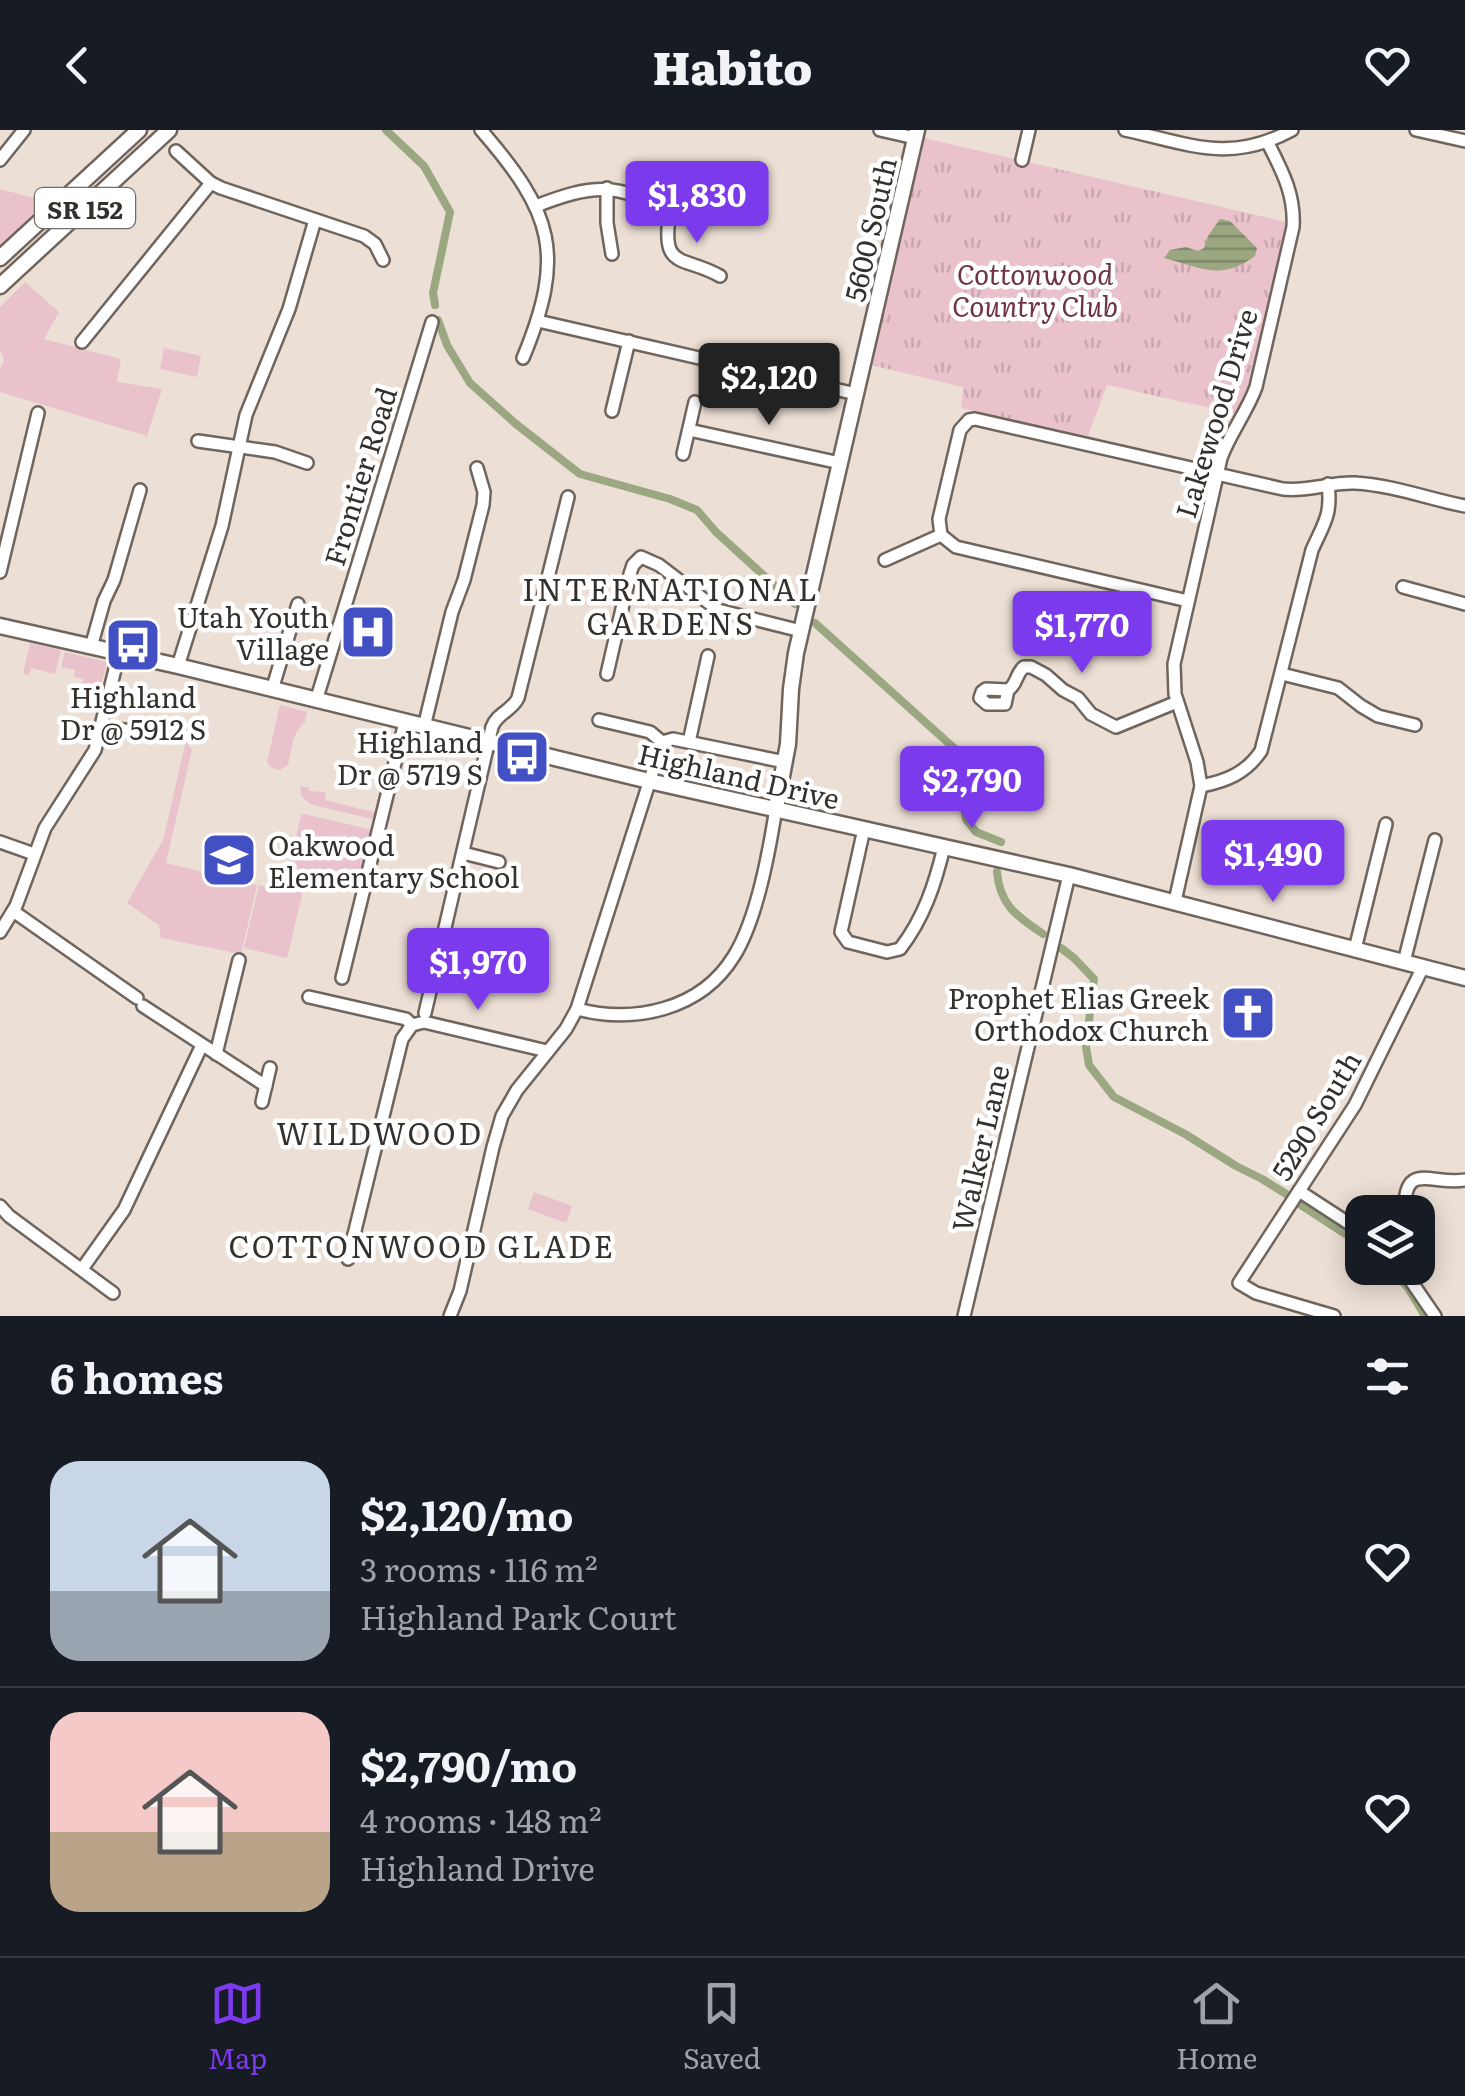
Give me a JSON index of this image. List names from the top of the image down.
{
  "streets": {
    "main road": ["SR 152", "5600 South", "Highland Drive"],
    "street": [
      "Lakewood Drive",
      "Frontier Road",
      "5290 South",
      "Walker Lane"
    ]
  },
  "crossings": [
    ["5600 South", "Highland Drive"],
    ["Lakewood Drive", "Highland Drive"],
    ["Frontier Road", "Highland Drive"],
    ["Highland Drive", "5290 South"],
    ["Highland Drive", "Walker Lane"]
  ],
  "districts": ["INTERNATIONAL GARDENS", "WILDWOOD", "COTTONWOOD GLADE"],
  "parks": ["Cottonwood Country Club"],
  "places": {
    "hospital": ["Utah Youth Village"],
    "bus stop": ["Highland Dr @ 5912 S", "Highland Dr @ 5719 S"],
    "school or university": ["Oakwood Elementary School"],
    "church": ["Prophet Elias Greek Orthodox Church"]
  },
  "page": {
    "header": "Habito",
    "price": [
      "$1,830",
      "$2,120",
      "$1,770",
      "$2,790",
      "$1,490",
      "$1,970"
    ],
    "heading": "6 homes",
    "list": [
      {
        "name": "$2,120/mo",
        "note": "3 rooms · 116 m² · Highland Park Court"
      },
      {
        "name": "$2,790/mo",
        "note": "4 rooms · 148 m² · Highland Drive"
      }
    ],
    "tabs": ["Map", "Saved", "Home"]
  }
}
